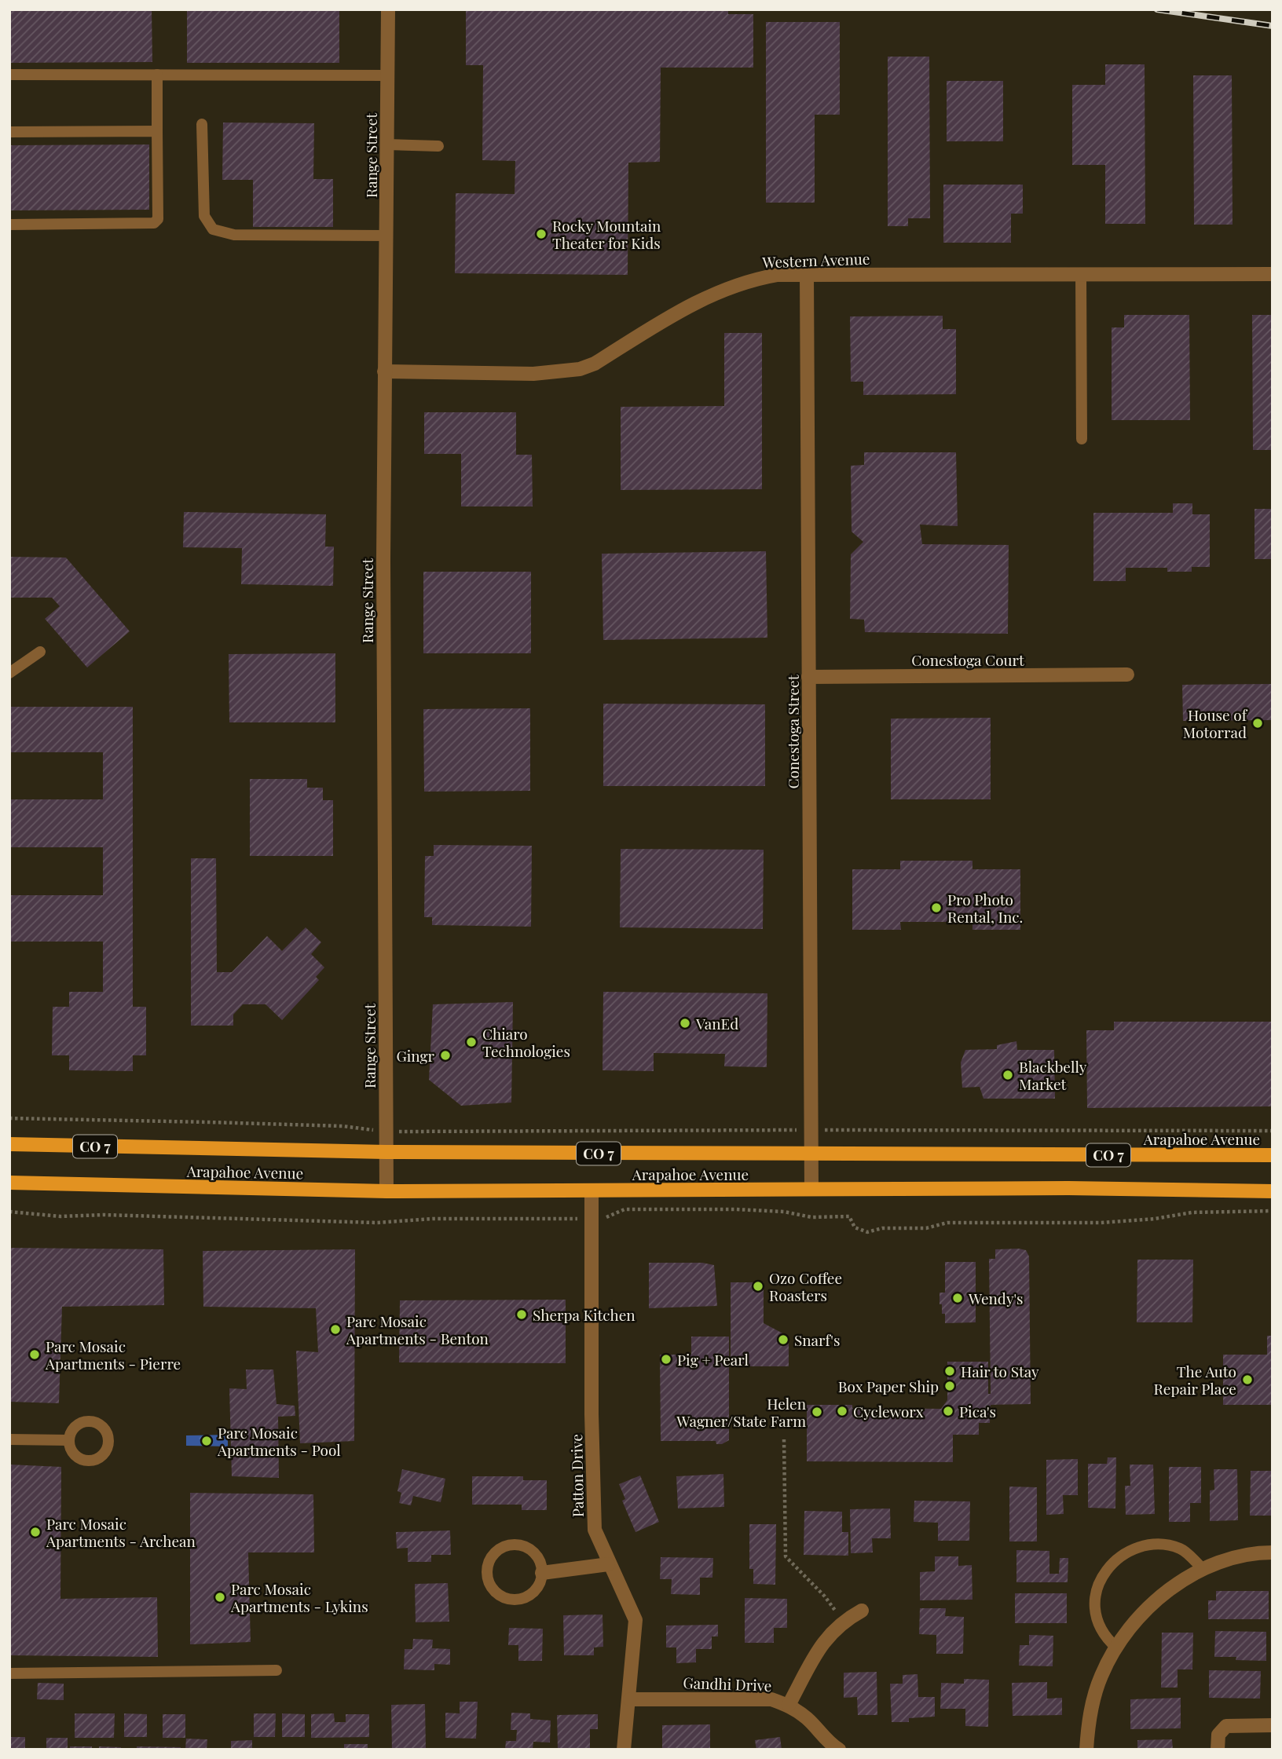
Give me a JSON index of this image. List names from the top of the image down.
{
  "streets": {
    "main road": ["Arapahoe Avenue", "CO 7"],
    "street": [
      "Range Street",
      "Western Avenue",
      "Conestoga Court",
      "Conestoga Street",
      "Patton Drive",
      "Gandhi Drive"
    ]
  },
  "crossings": [
    ["Range Street", "Western Avenue"],
    ["Range Street", "Arapahoe Avenue"],
    ["Western Avenue", "Conestoga Street"],
    ["Conestoga Court", "Conestoga Street"],
    ["Conestoga Street", "Arapahoe Avenue"],
    ["Arapahoe Avenue", "Patton Drive"],
    ["Patton Drive", "Gandhi Drive"]
  ],
  "places": [
    "Rocky Mountain Theater for Kids",
    "House of Motorrad",
    "Pro Photo Rental, Inc.",
    "VanEd",
    "Chiaro Technologies",
    "Gingr",
    "Blackbelly Market",
    "Ozo Coffee Roasters",
    "Wendy's",
    "Sherpa Kitchen",
    "Parc Mosaic Apartments - Benton",
    "Snarf's",
    "Parc Mosaic Apartments - Pierre",
    "Pig + Pearl",
    "Hair to Stay",
    "The Auto Repair Place",
    "Box Paper Ship",
    "Cycleworx",
    "Pica's",
    "Helen Wagner/State Farm",
    "Parc Mosaic Apartments - Pool",
    "Parc Mosaic Apartments - Archean",
    "Parc Mosaic Apartments - Lykins"
  ]
}
